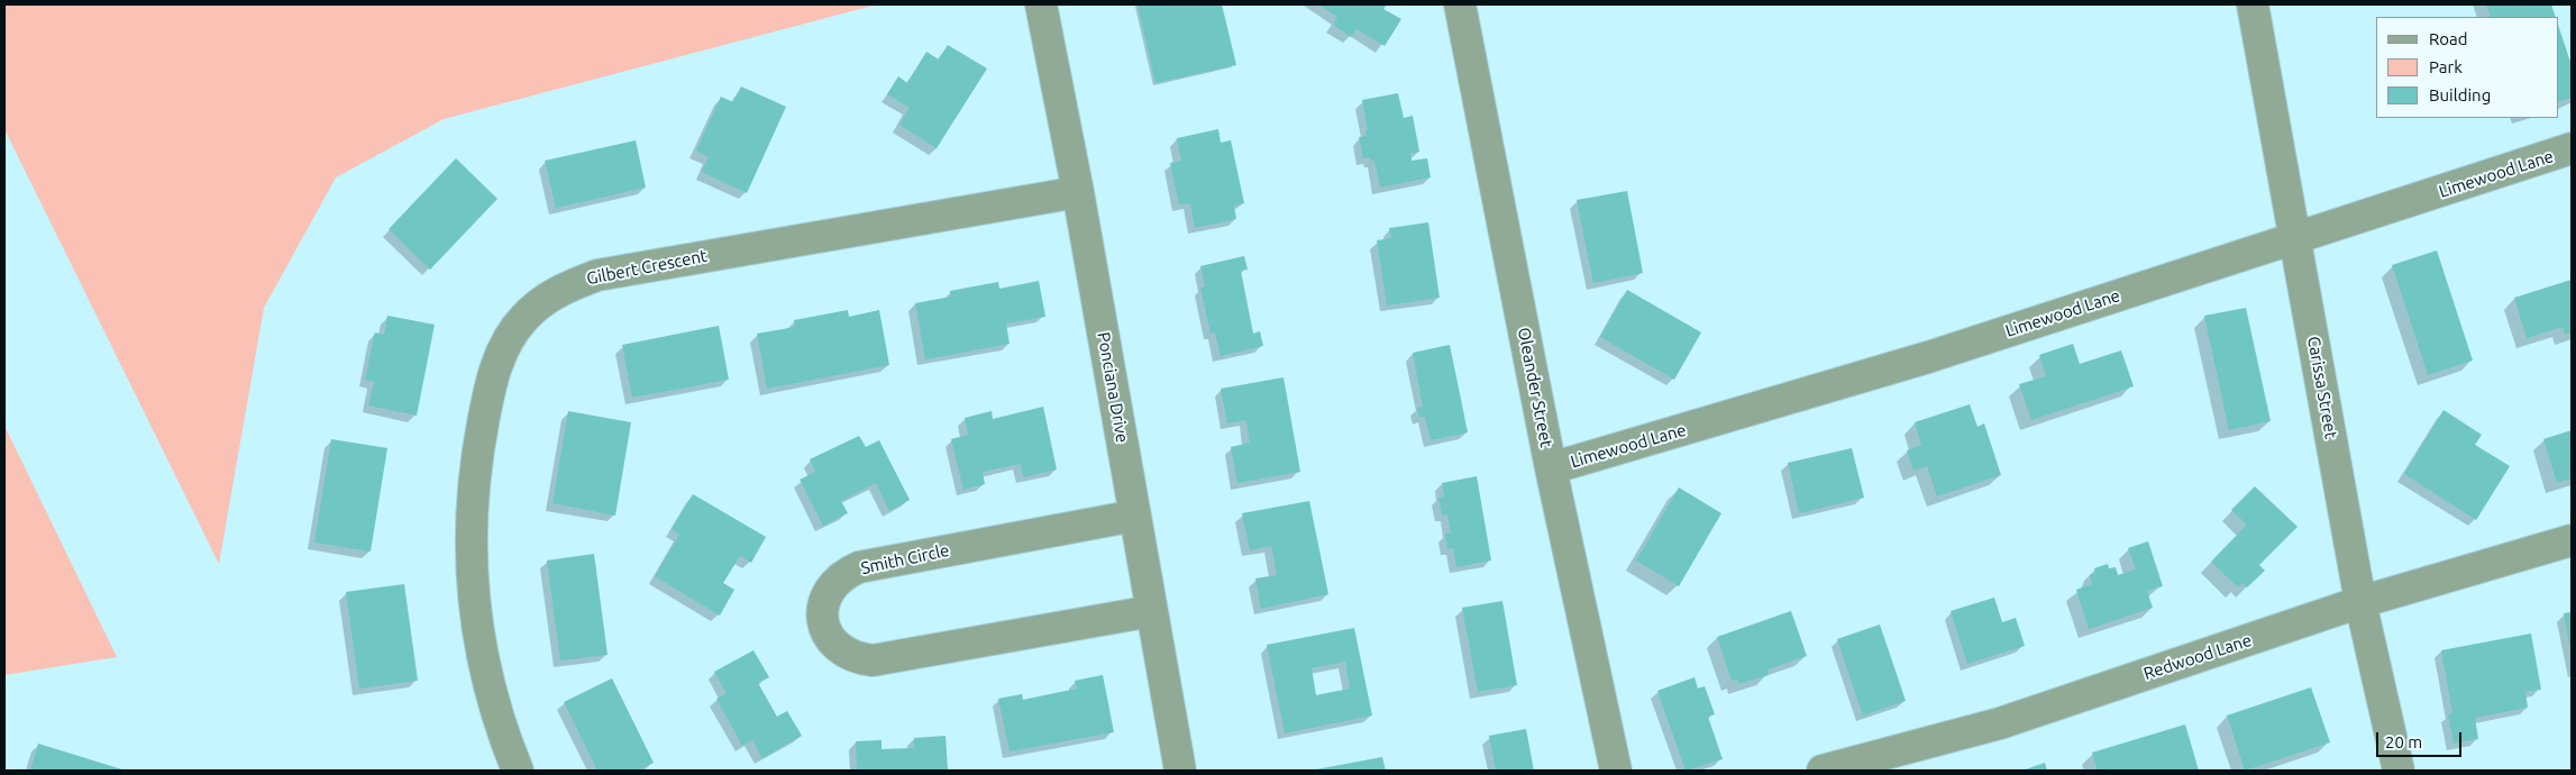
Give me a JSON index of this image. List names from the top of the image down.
{
  "streets": {
    "street": [
      "Limewood Lane",
      "Gilbert Crescent",
      "Ponciana Drive",
      "Oleander Street",
      "Carissa Street",
      "Smith Circle",
      "Redwood Lane"
    ]
  },
  "crossings": [
    ["Limewood Lane", "Oleander Street"],
    ["Limewood Lane", "Carissa Street"],
    ["Gilbert Crescent", "Ponciana Drive"],
    ["Ponciana Drive", "Smith Circle"],
    ["Carissa Street", "Redwood Lane"]
  ],
  "legend": ["Road", "Park", "Building"],
  "scale_bar": "20 m"
}
